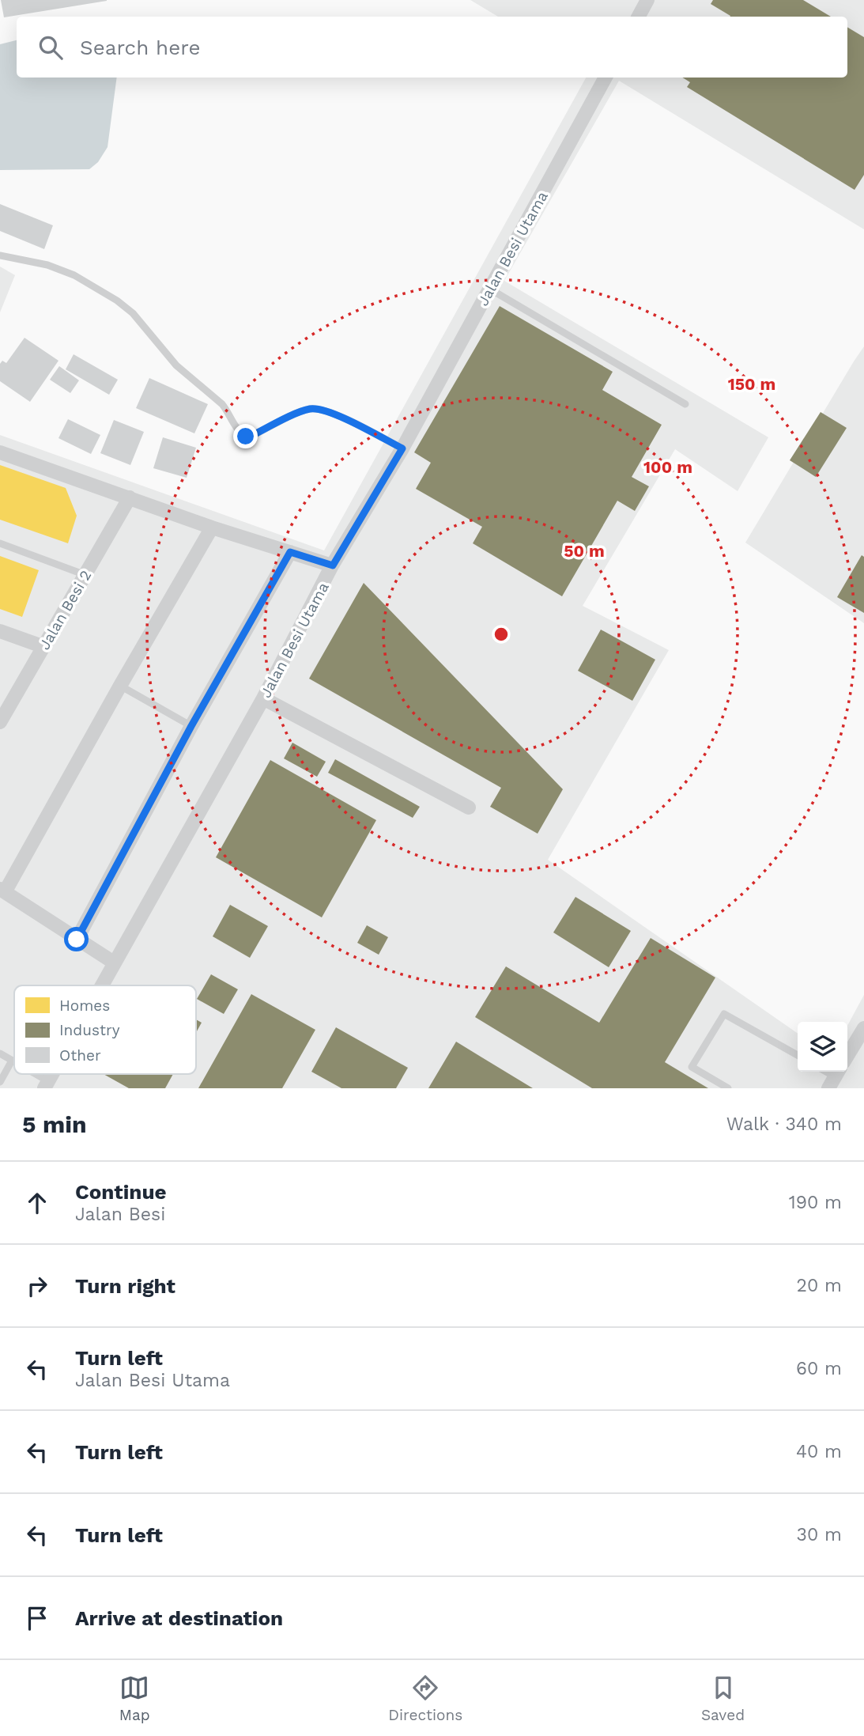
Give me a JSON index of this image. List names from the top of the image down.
{
  "streets": {
    "street": ["Jalan Besi Utama", "Jalan Besi 2"]
  },
  "legend": ["Homes", "Industry", "Other"],
  "page": {
    "search": "Search here",
    "heading": ["5 min", "Walk · 340 m"],
    "list": [
      ["Continue", "Jalan Besi", "190 m"],
      ["Turn right", "20 m"],
      ["Turn left", "Jalan Besi Utama", "60 m"],
      ["Turn left", "40 m"],
      ["Turn left", "30 m"],
      "Arrive at destination"
    ],
    "nav": ["Map", "Directions", "Saved"]
  },
  "rings": ["150 m", "100 m", "50 m"]
}
